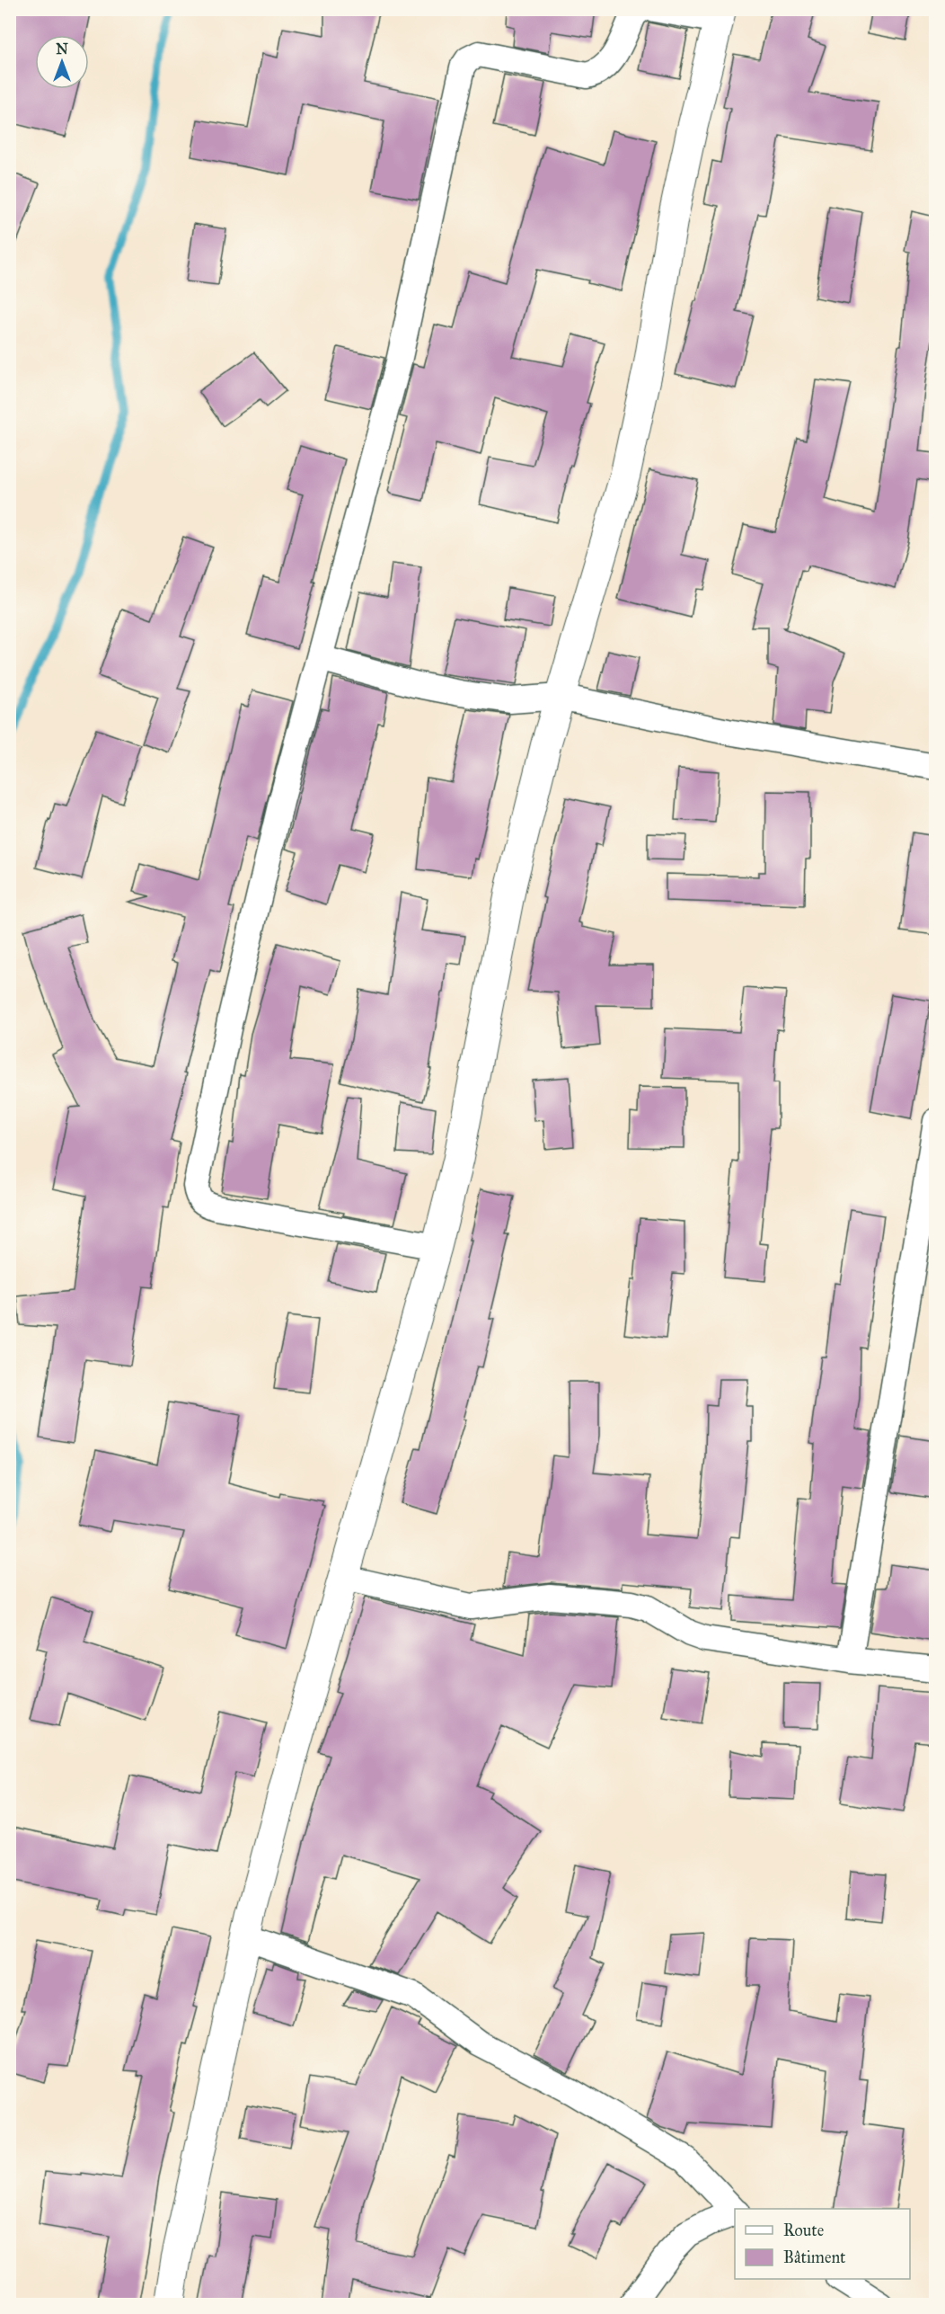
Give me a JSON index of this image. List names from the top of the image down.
{
  "legend": ["Route", "Bâtiment"],
  "north": "top"
}
